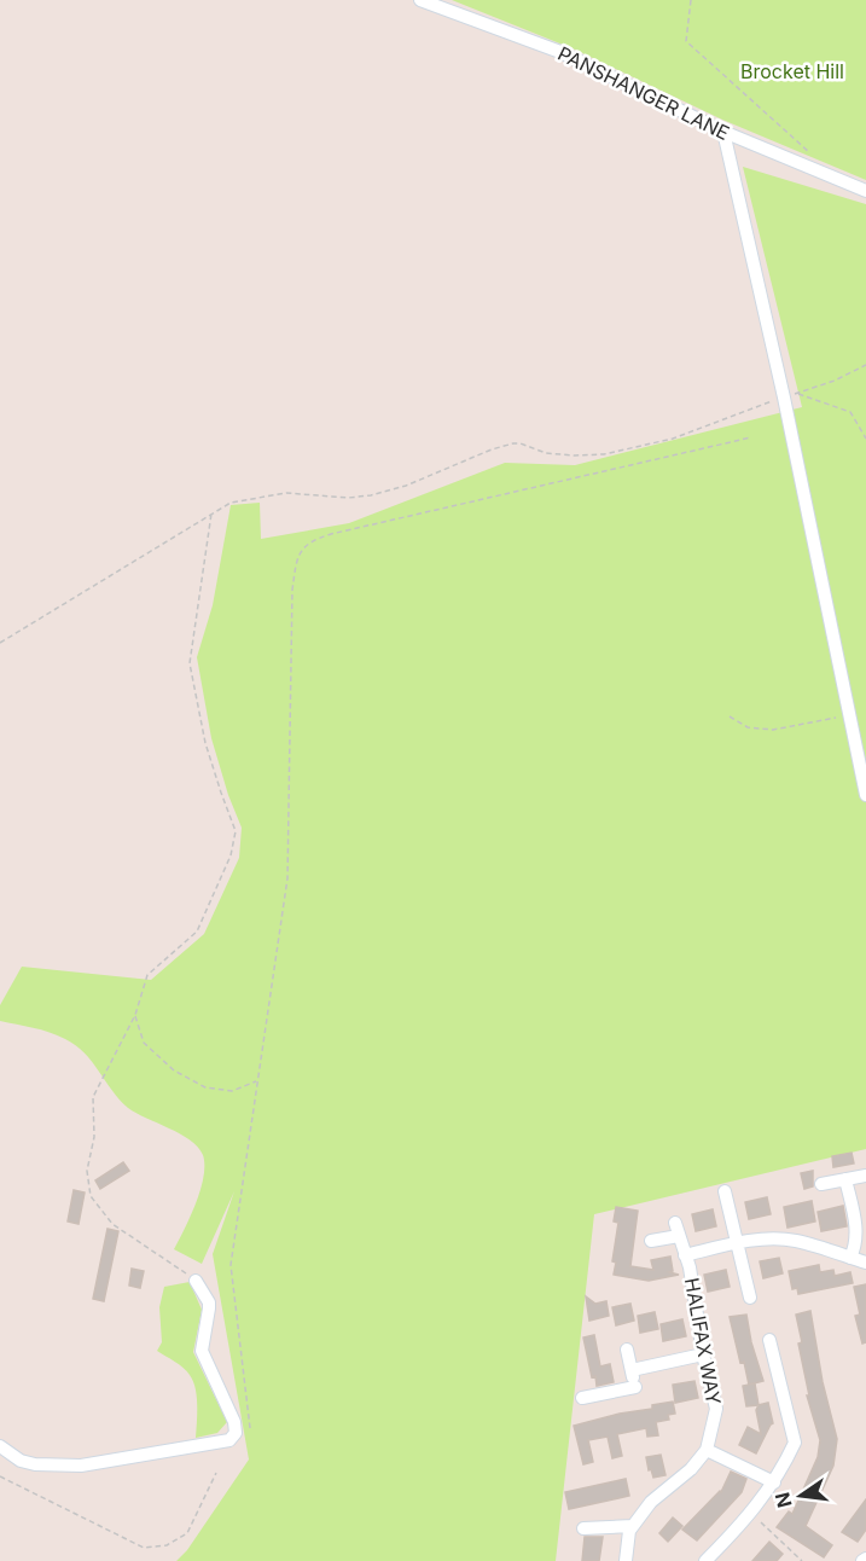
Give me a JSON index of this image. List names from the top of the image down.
{
  "streets": {
    "street": ["PANSHANGER LANE", "HALIFAX WAY"]
  },
  "parks": ["Brocket Hill"],
  "north": "left"
}
